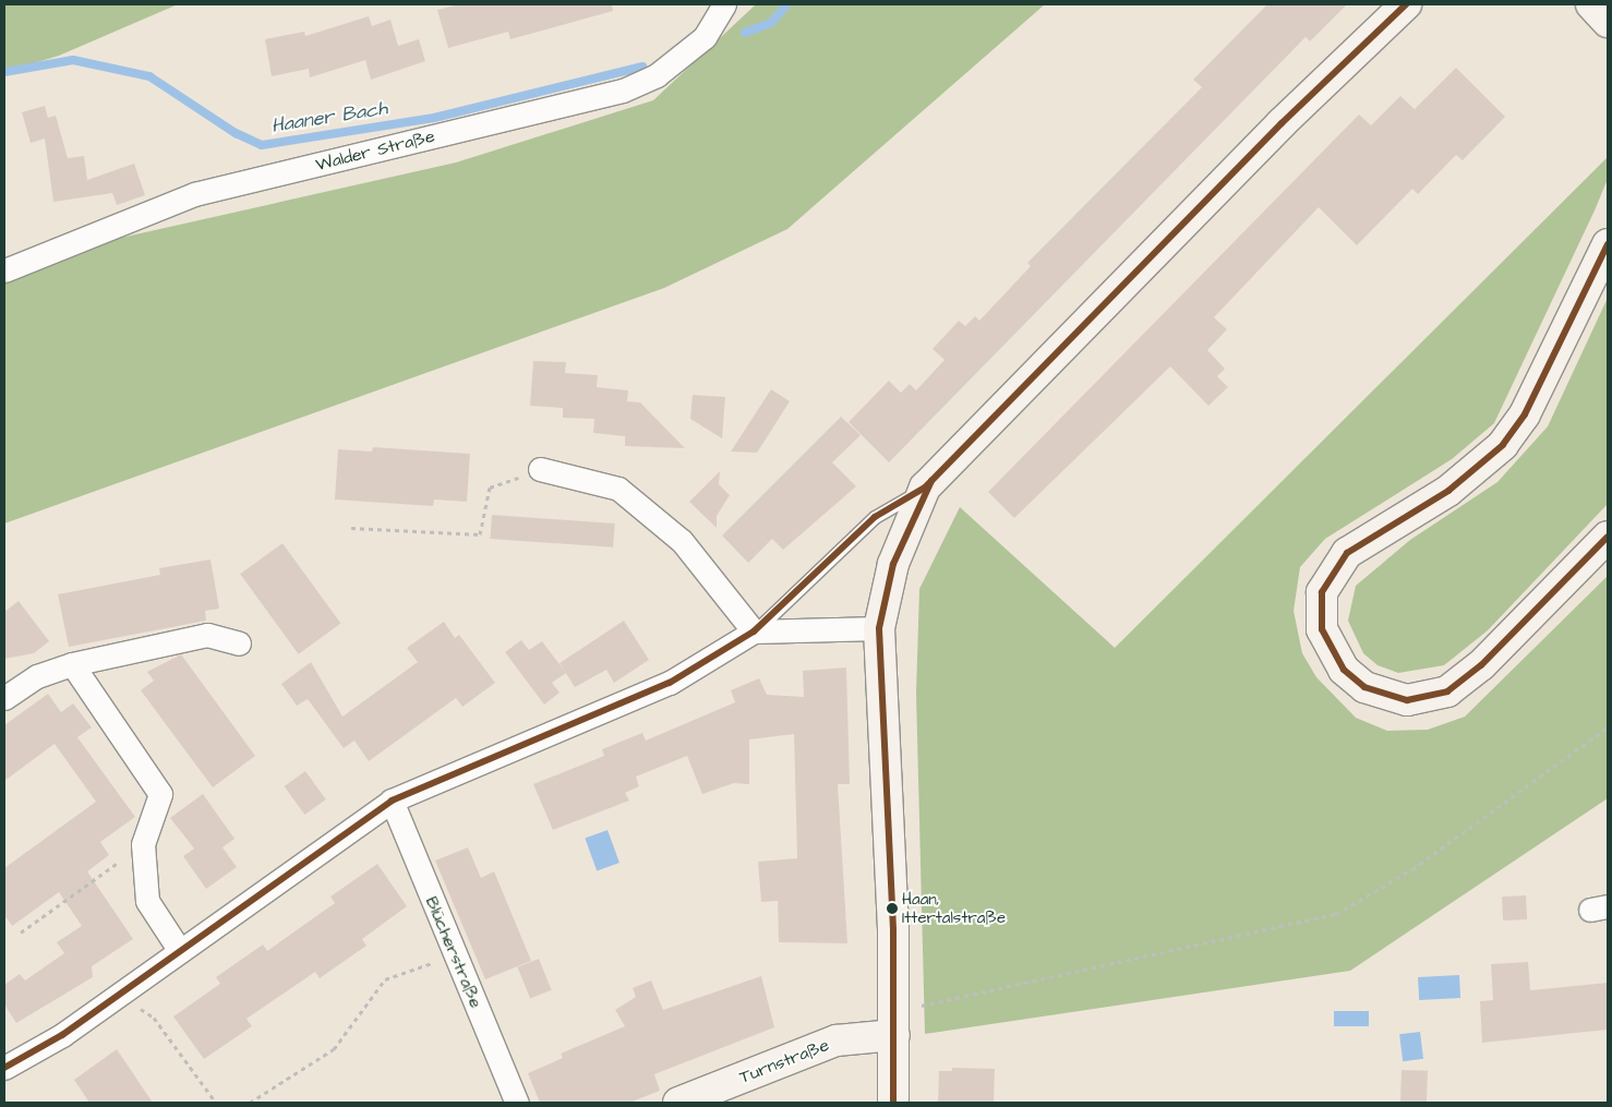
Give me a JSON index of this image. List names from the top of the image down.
{
  "streets": {
    "main road": ["Turnstraße"],
    "street": ["Walder Straße", "Blücherstraße"]
  },
  "water": ["Haaner Bach"],
  "places": ["Haan, Ittertalstraße"]
}
